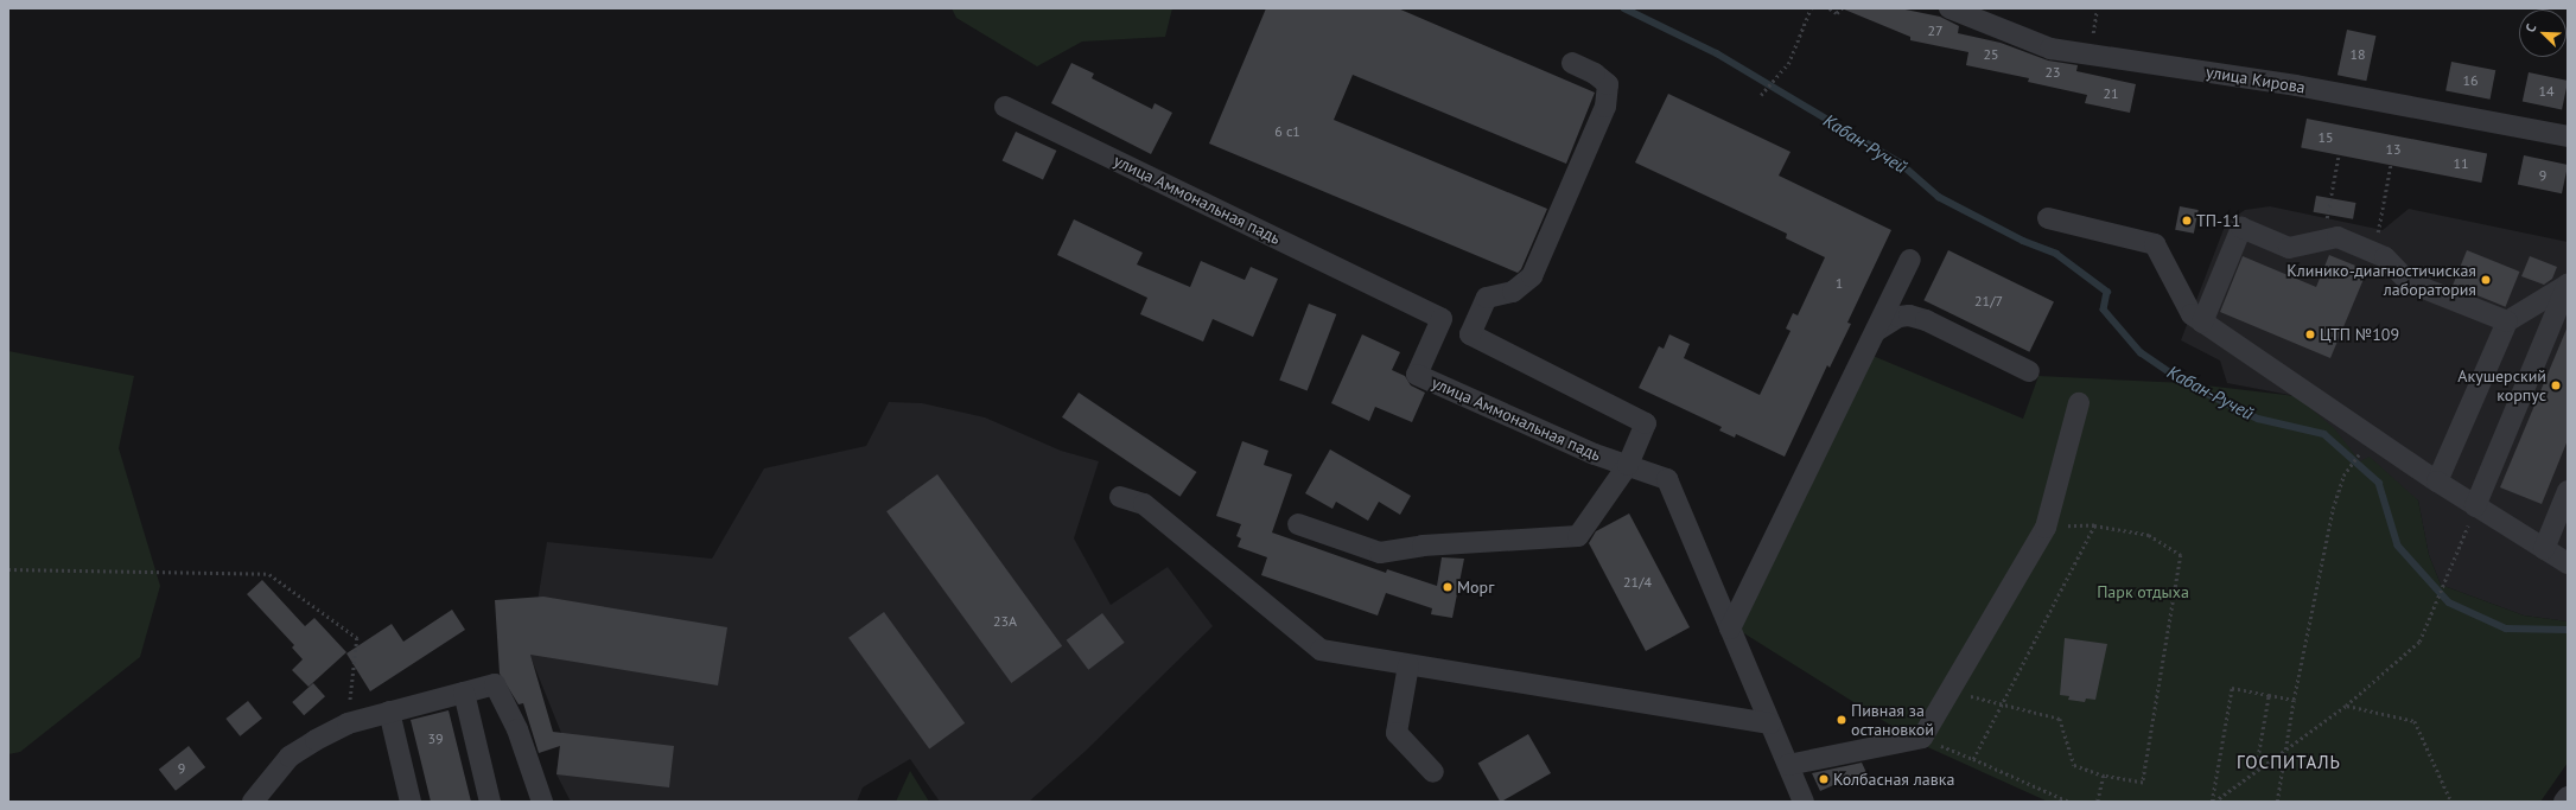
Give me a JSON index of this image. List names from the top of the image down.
{
  "streets": {
    "street": ["улица Кирова", "улица Аммональная падь"]
  },
  "districts": ["ГОСПИТАЛЬ"],
  "water": ["Кабан-Ручей"],
  "parks": ["Парк отдыха"],
  "places": [
    "ТП-11",
    "Клинико-диагностичиская лаборатория",
    "ЦТП №109",
    "Акушерский корпус",
    "Морг",
    "Пивная за остановкой",
    "Колбасная лавка"
  ],
  "house_numbers": [
    "27",
    "25",
    "18",
    "23",
    "16",
    "14",
    "21",
    "6 с1",
    "15",
    "13",
    "11",
    "9",
    "1",
    "21/7",
    "21/4",
    "23А",
    "39",
    "9"
  ],
  "north": "top left"
}
